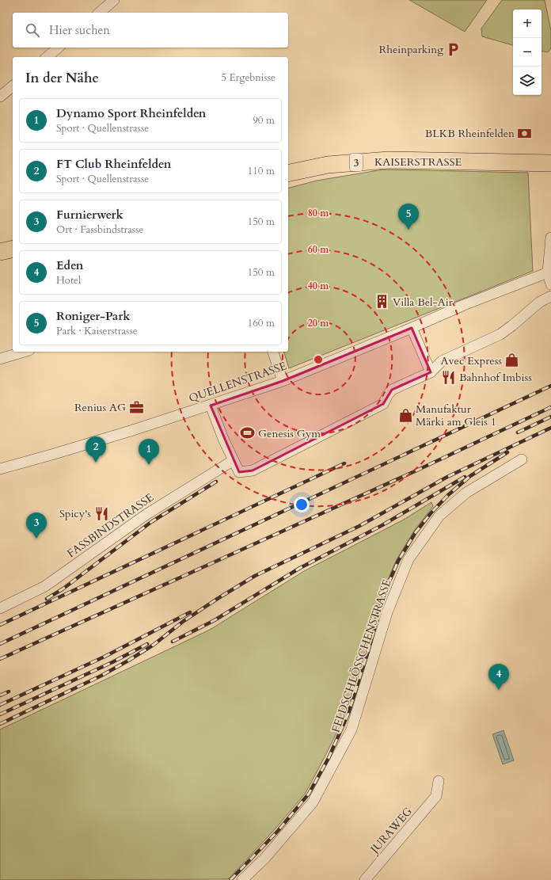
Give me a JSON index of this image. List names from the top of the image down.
{
  "streets": {
    "main road": ["KAISERSTRASSE", "3"],
    "street": [
      "QUELLENSTRASSE",
      "FASSBINDSTRASSE",
      "FELDSCHLÖSSCHENSTRASSE",
      "JURAWEG"
    ]
  },
  "places": {
    "parking": ["Rheinparking"],
    "bank": ["BLKB Rheinfelden"],
    "building": ["Villa Bel-Air"],
    "shop": ["Avec Express", "Manufaktur Märki am Gleis 1"],
    "restaurant": ["Bahnhof Imbiss", "Spicy's"],
    "office": ["Renius AG"],
    "sports": ["Genesis Gym"]
  },
  "page": {
    "map_buttons": ["+", "−"],
    "search": "Hier suchen",
    "heading": ["In der Nähe", "5 Ergebnisse"],
    "list": [
      {
        "mark": "1",
        "name": "Dynamo Sport Rheinfelden",
        "note": "Sport · Quellenstrasse",
        "value": "90 m"
      },
      {
        "mark": "2",
        "name": "FT Club Rheinfelden",
        "note": "Sport · Quellenstrasse",
        "value": "110 m"
      },
      {
        "mark": "3",
        "name": "Furnierwerk",
        "note": "Ort · Fassbindstrasse",
        "value": "150 m"
      },
      {
        "mark": "4",
        "name": "Eden",
        "note": "Hotel",
        "value": "150 m"
      },
      {
        "mark": "5",
        "name": "Roniger-Park",
        "note": "Park · Kaiserstrasse",
        "value": "160 m"
      }
    ],
    "pins": [
      "5",
      "2",
      "1",
      "3",
      "4"
    ]
  },
  "rings": [
    "80 m",
    "60 m",
    "40 m",
    "20 m"
  ]
}
